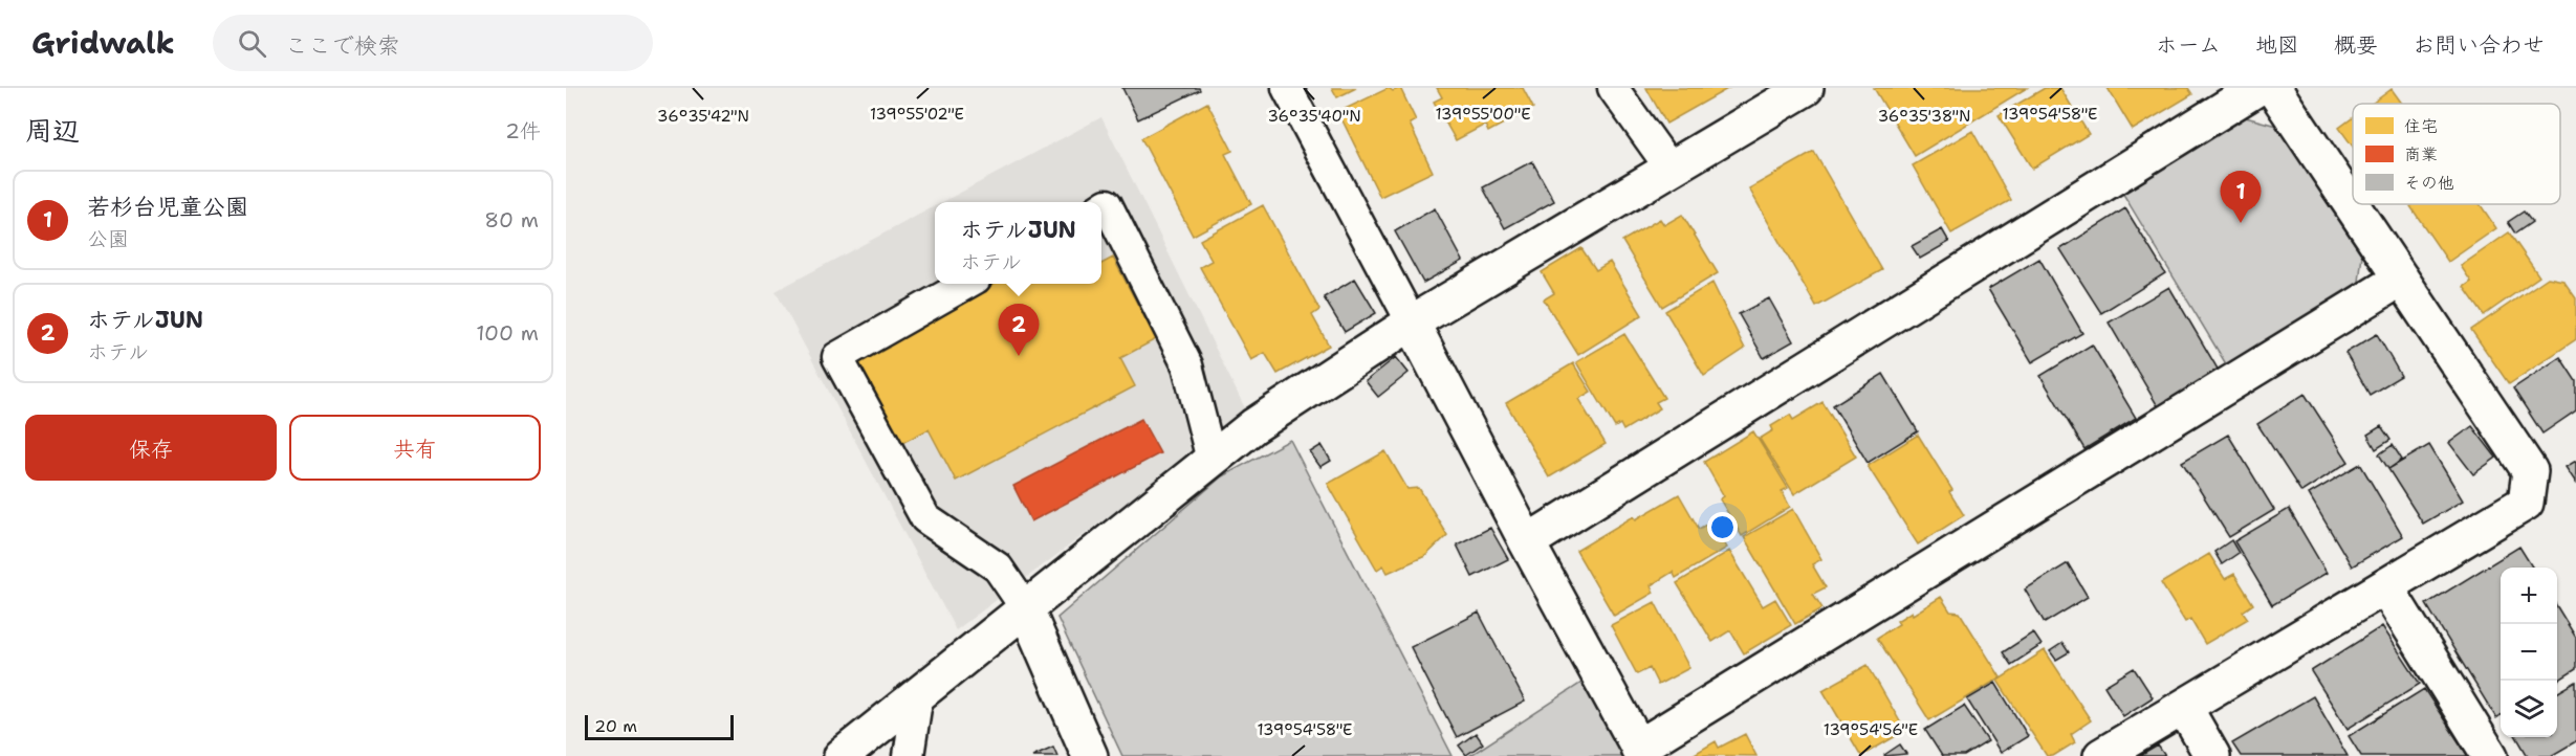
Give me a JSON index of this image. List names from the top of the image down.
{
  "legend": ["住宅", "商業", "その他"],
  "scale_bar": "20 m",
  "page": {
    "header": "Gridwalk",
    "search": "ここで検索",
    "nav": [
      "ホーム",
      "地図",
      "概要",
      "お問い合わせ"
    ],
    "heading": ["周辺", "2件"],
    "list": [
      {
        "mark": "1",
        "name": "若杉台児童公園",
        "note": "公園",
        "value": "80 m"
      },
      {
        "mark": "2",
        "name": "ホテルJUN",
        "note": "ホテル",
        "value": "100 m"
      }
    ],
    "pins": ["1", "2"],
    "popup": ["ホテルJUN", "ホテル"],
    "buttons": ["保存", "共有"],
    "map_buttons": ["+", "−"],
    "scale": "20 m"
  },
  "coordinates": [
    "139°55'02\"E",
    "139°55'00\"E",
    "139°54'58\"E",
    "36°35'42\"N",
    "36°35'40\"N",
    "36°35'38\"N",
    "139°54'56\"E"
  ]
}
